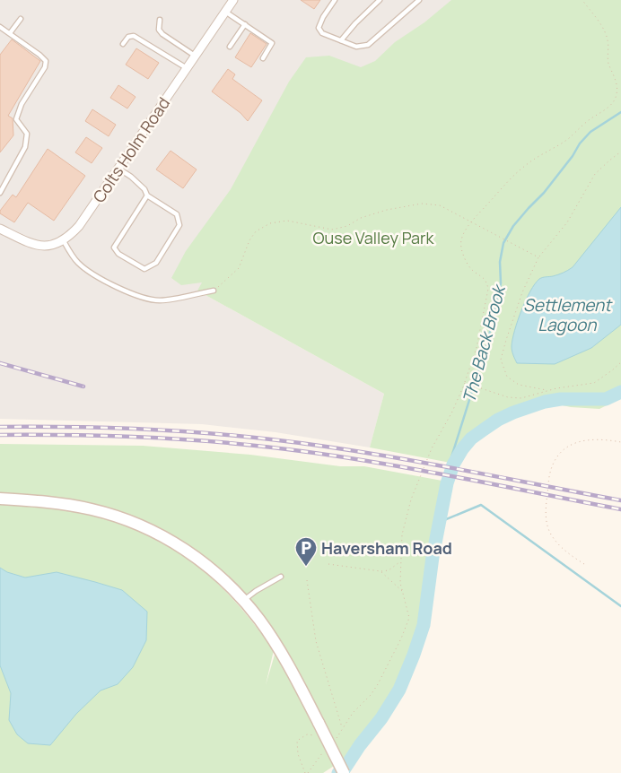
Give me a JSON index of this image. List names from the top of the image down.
{
  "streets": {
    "street": ["Colts Holm Road"]
  },
  "water": ["Settlement Lagoon", "The Back Brook"],
  "parks": ["Ouse Valley Park"],
  "places": {
    "parking": ["Haversham Road"]
  }
}
